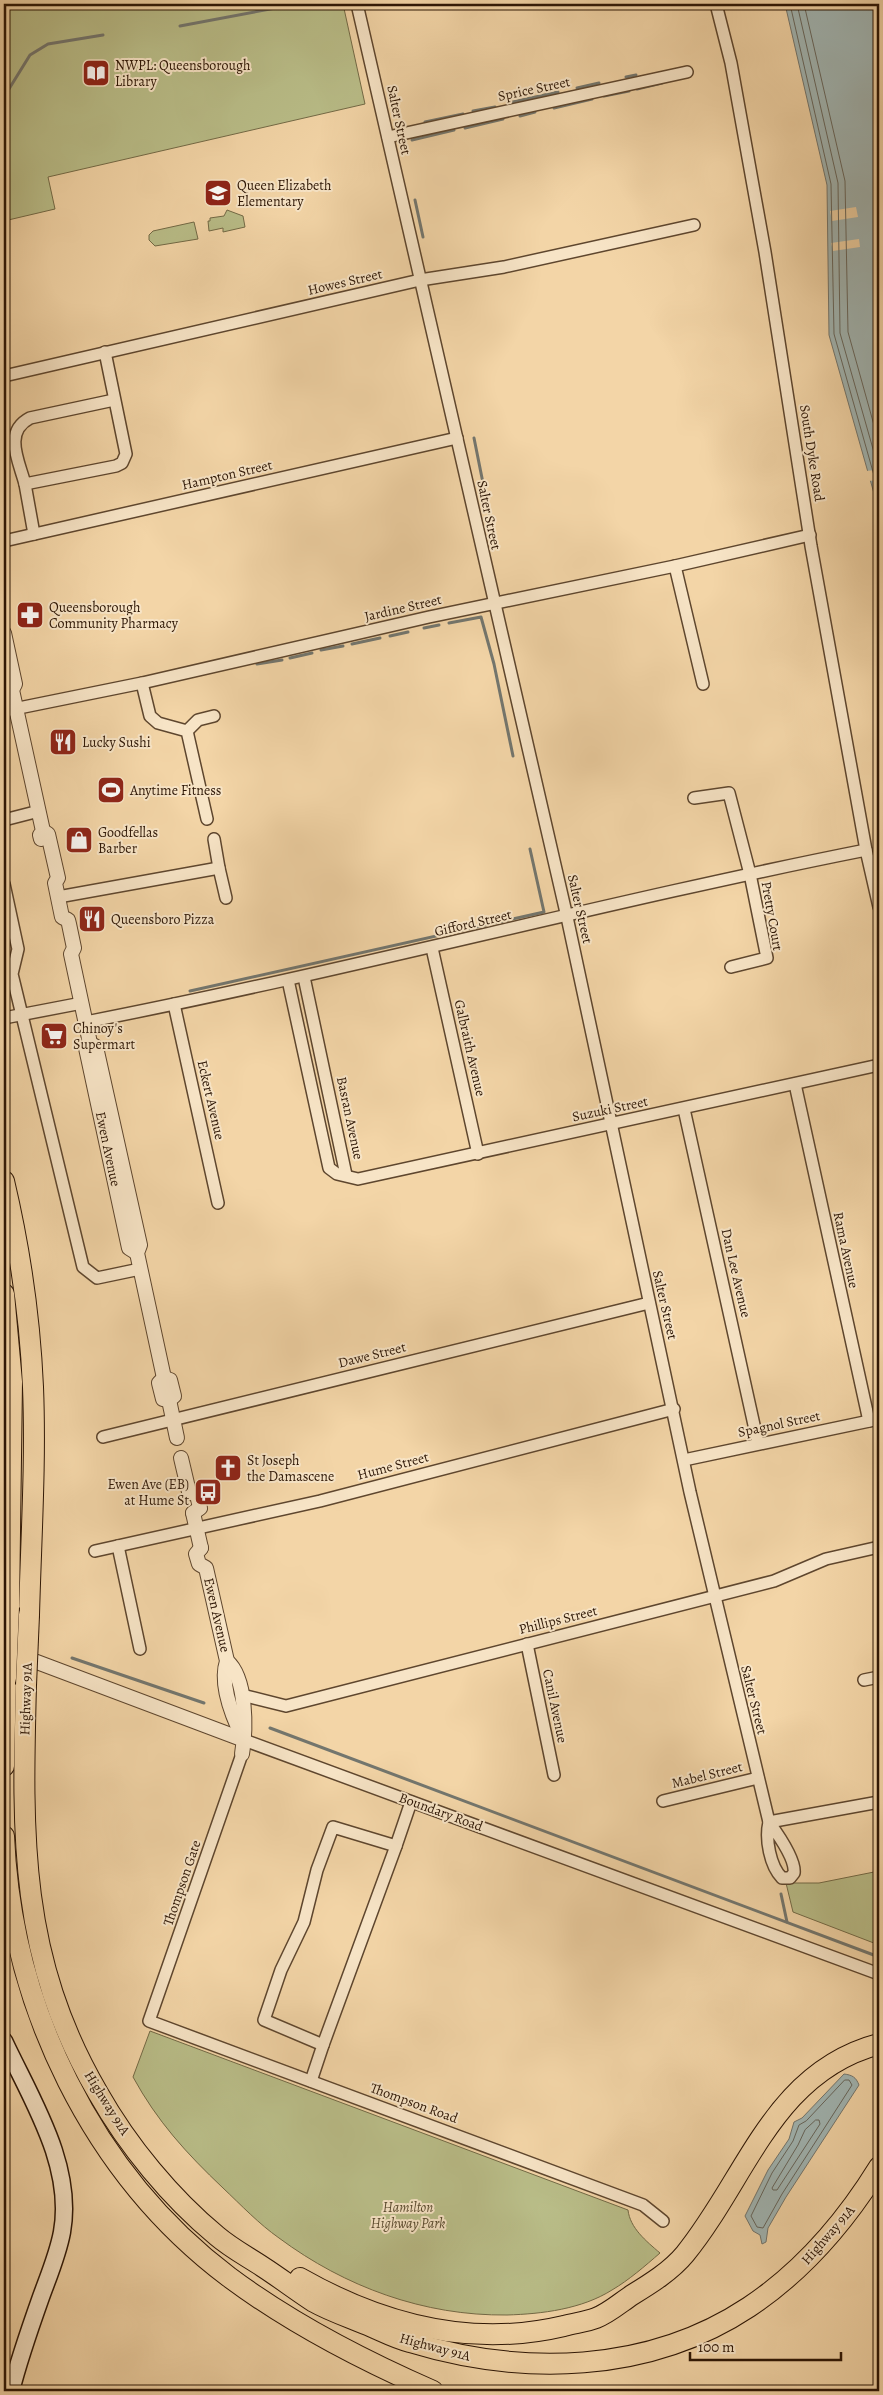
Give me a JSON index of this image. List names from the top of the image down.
{
  "streets": {
    "highway": ["Highway 91A"],
    "street": [
      "Sprice Street",
      "Salter Street",
      "Howes Street",
      "South Dyke Road",
      "Hampton Street",
      "Jardine Street",
      "Pretty Court",
      "Gifford Street",
      "Galbraith Avenue",
      "Eckert Avenue",
      "Suzuki Street",
      "Basran Avenue",
      "Ewen Avenue",
      "Rama Avenue",
      "Dan Lee Avenue",
      "Dawe Street",
      "Spagnol Street",
      "Hume Street",
      "Phillips Street",
      "Canil Avenue",
      "Mabel Street",
      "Boundary Road",
      "Thompson Gate",
      "Thompson Road"
    ]
  },
  "crossings": [
    ["Sprice Street", "Salter Street"],
    ["Salter Street", "Howes Street"],
    ["Salter Street", "Hampton Street"],
    ["Salter Street", "Jardine Street"],
    ["Salter Street", "Gifford Street"],
    ["Salter Street", "Suzuki Street"],
    ["Salter Street", "Dawe Street"],
    ["Salter Street", "Spagnol Street"],
    ["Salter Street", "Hume Street"],
    ["Salter Street", "Phillips Street"],
    ["Salter Street", "Mabel Street"],
    ["South Dyke Road", "Jardine Street"],
    ["South Dyke Road", "Gifford Street"],
    ["Jardine Street", "Ewen Avenue"],
    ["Pretty Court", "Gifford Street"],
    ["Gifford Street", "Galbraith Avenue"],
    ["Gifford Street", "Eckert Avenue"],
    ["Gifford Street", "Basran Avenue"],
    ["Gifford Street", "Ewen Avenue"],
    ["Galbraith Avenue", "Suzuki Street"],
    ["Suzuki Street", "Basran Avenue"],
    ["Suzuki Street", "Rama Avenue"],
    ["Suzuki Street", "Dan Lee Avenue"],
    ["Ewen Avenue", "Dawe Street"],
    ["Ewen Avenue", "Hume Street"],
    ["Ewen Avenue", "Phillips Street"],
    ["Ewen Avenue", "Boundary Road"],
    ["Ewen Avenue", "Thompson Gate"],
    ["Rama Avenue", "Spagnol Street"],
    ["Dan Lee Avenue", "Spagnol Street"],
    ["Phillips Street", "Canil Avenue"],
    ["Boundary Road", "Thompson Gate"],
    ["Thompson Gate", "Thompson Road"]
  ],
  "parks": ["Hamilton Highway Park"],
  "places": {
    "library": ["NWPL: Queensborough Library"],
    "school or university": ["Queen Elizabeth Elementary"],
    "pharmacy": ["Queensborough Community Pharmacy"],
    "restaurant": ["Lucky Sushi", "Queensboro Pizza"],
    "sports": ["Anytime Fitness"],
    "shop": ["Goodfellas Barber"],
    "supermarket": ["Chinoy's Supermart"],
    "church": ["St Joseph the Damascene"],
    "bus stop": ["Ewen Ave (EB) at Hume St"]
  },
  "scale_bar": "100 m"
}
